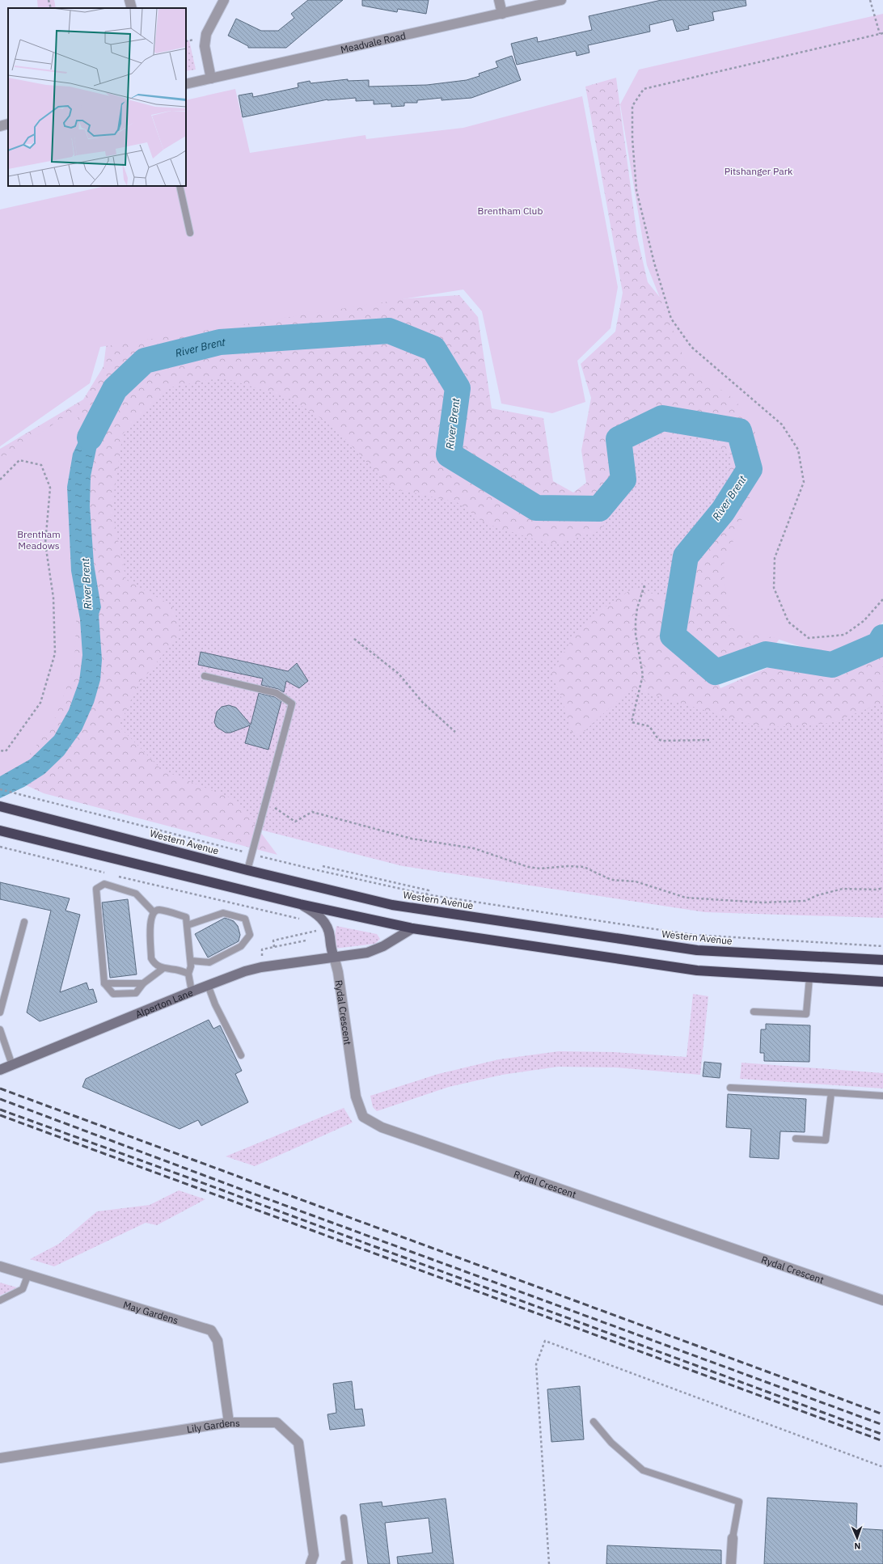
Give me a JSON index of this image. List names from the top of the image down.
{
  "streets": {
    "highway": ["Western Avenue"],
    "main road": ["Alperton Lane"],
    "street": [
      "Meadvale Road",
      "Rydal Crescent",
      "May Gardens",
      "Lily Gardens"
    ]
  },
  "crossings": [
    ["Alperton Lane", "Rydal Crescent"],
    ["May Gardens", "Lily Gardens"]
  ],
  "water": ["River Brent"],
  "parks": ["Pitshanger Park", "Brentham Club", "Brentham Meadows"],
  "north": "bottom"
}
